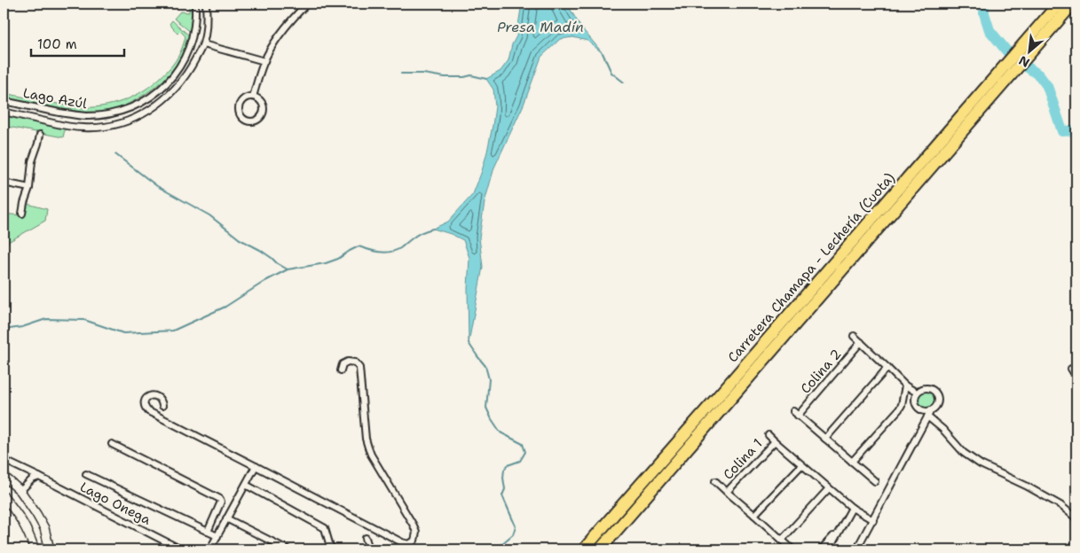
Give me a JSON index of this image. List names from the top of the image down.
{
  "streets": {
    "highway": ["Carretera Chamapa - Lechería (Cuota)"],
    "street": [
      "Lago Azúl",
      "Colina 2",
      "Colina 1",
      "Lago Onega"
    ]
  },
  "water": ["Presa Madín"],
  "scale_bar": "100 m",
  "north": "bottom left"
}
